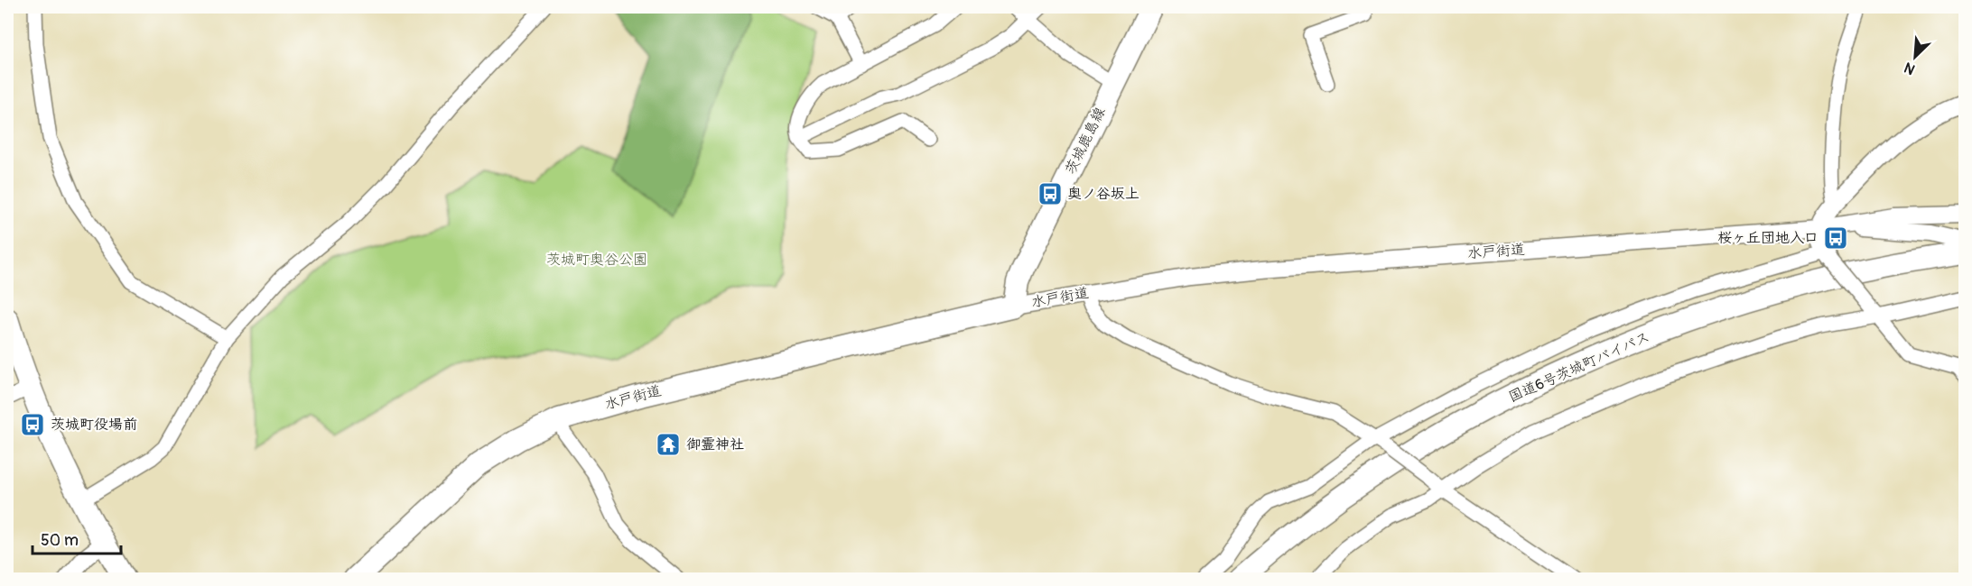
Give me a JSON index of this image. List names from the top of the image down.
{
  "streets": {
    "main road": ["茨城鹿島線", "水戸街道", "国道6号茨城町バイパス"]
  },
  "crossings": [
    ["茨城鹿島線", "水戸街道"],
    ["水戸街道", "国道6号茨城町バイパス"]
  ],
  "parks": ["茨城町奥谷公園"],
  "places": {
    "bus stop": ["奥ノ谷坂上", "桜ヶ丘団地入口", "茨城町役場前"],
    "temple": ["御霊神社"]
  },
  "scale_bar": "50 m",
  "north": "bottom left"
}
